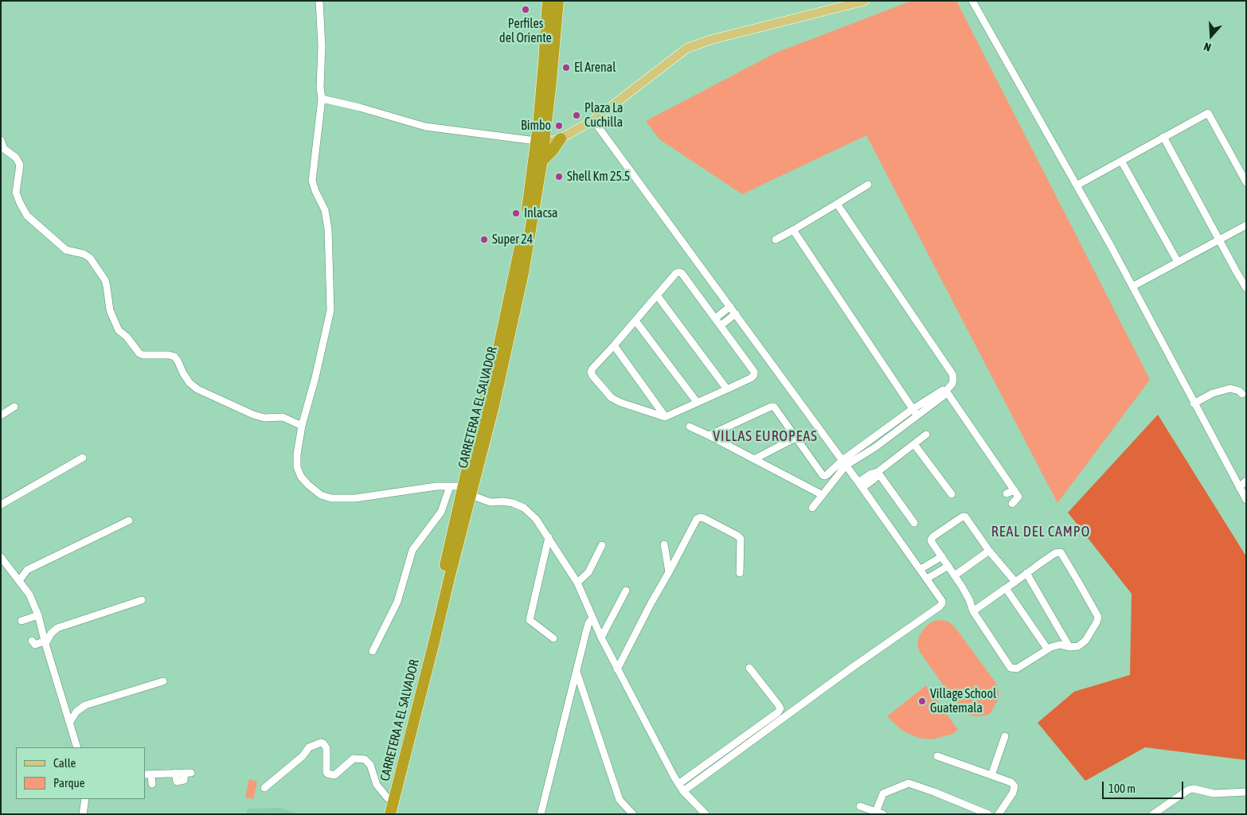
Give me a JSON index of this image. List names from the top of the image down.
{
  "streets": {
    "highway": ["CARRETERA A EL SALVADOR"]
  },
  "districts": ["VILLAS EUROPEAS", "REAL DEL CAMPO"],
  "places": [
    "Perfiles del Oriente",
    "El Arenal",
    "Plaza La Cuchilla",
    "Bimbo",
    "Shell Km 25.5",
    "Inlacsa",
    "Super 24",
    "Village School Guatemala"
  ],
  "legend": ["Calle", "Parque"],
  "scale_bar": "100 m",
  "north": "bottom"
}
